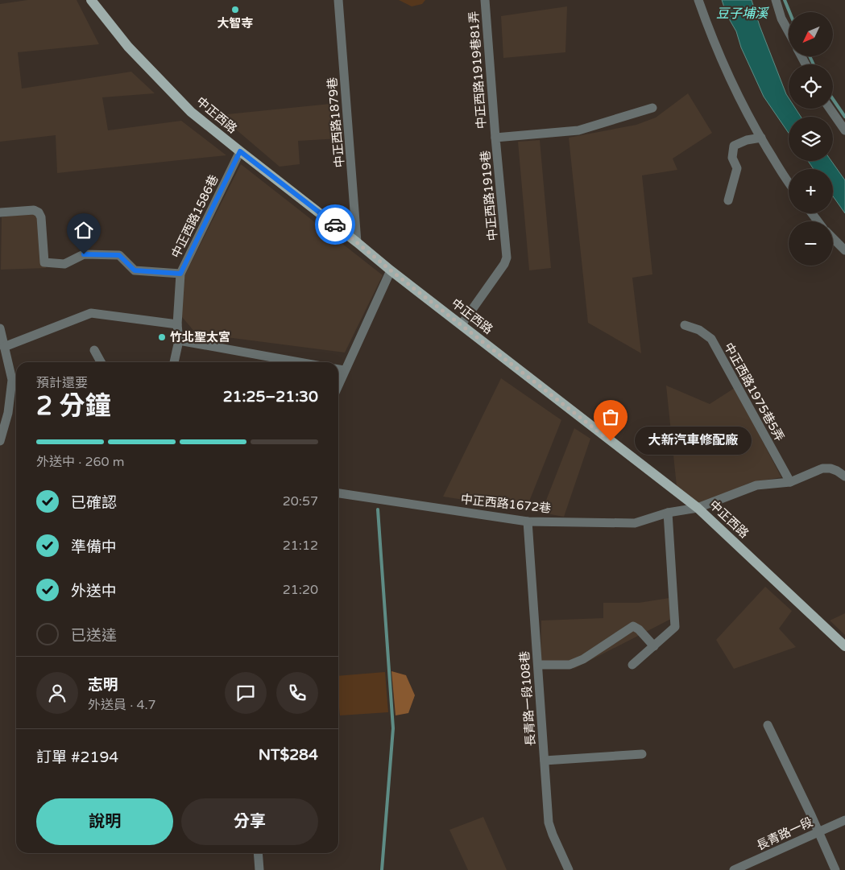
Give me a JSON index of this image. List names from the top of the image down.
{
  "streets": {
    "main road": ["中正西路"],
    "street": [
      "中正西路1919巷81弄",
      "中正西路1879巷",
      "中正西路1919巷",
      "中正西路1586巷",
      "中正西路1975巷5弄",
      "中正西路1672巷",
      "長青路一段108巷",
      "長青路一段"
    ]
  },
  "crossings": [
    ["中正西路1919巷81弄", "中正西路1919巷"],
    ["中正西路", "中正西路1879巷"],
    ["中正西路", "中正西路1919巷"],
    ["中正西路", "中正西路1586巷"],
    ["中正西路", "中正西路1672巷"],
    ["中正西路1975巷5弄", "中正西路1672巷"],
    ["中正西路1672巷", "長青路一段108巷"]
  ],
  "water": ["豆子埔溪"],
  "places": ["大智寺", "竹北聖太宮", "大新汽車修配廠"],
  "north": "bottom left",
  "page": {
    "map_buttons": ["+", "−"],
    "heading": ["2 分鐘", "預計還要", "21:25–21:30"],
    "panel": [
      "志明",
      "外送員 · 4.7",
      "訂單 #2194",
      "NT$284"
    ],
    "bubble": "大新汽車修配廠",
    "bar": "外送中 · 260 m",
    "list": [
      ["已確認", "20:57"],
      ["準備中", "21:12"],
      ["外送中", "21:20"],
      "已送達"
    ],
    "buttons": ["說明", "分享"]
  }
}
